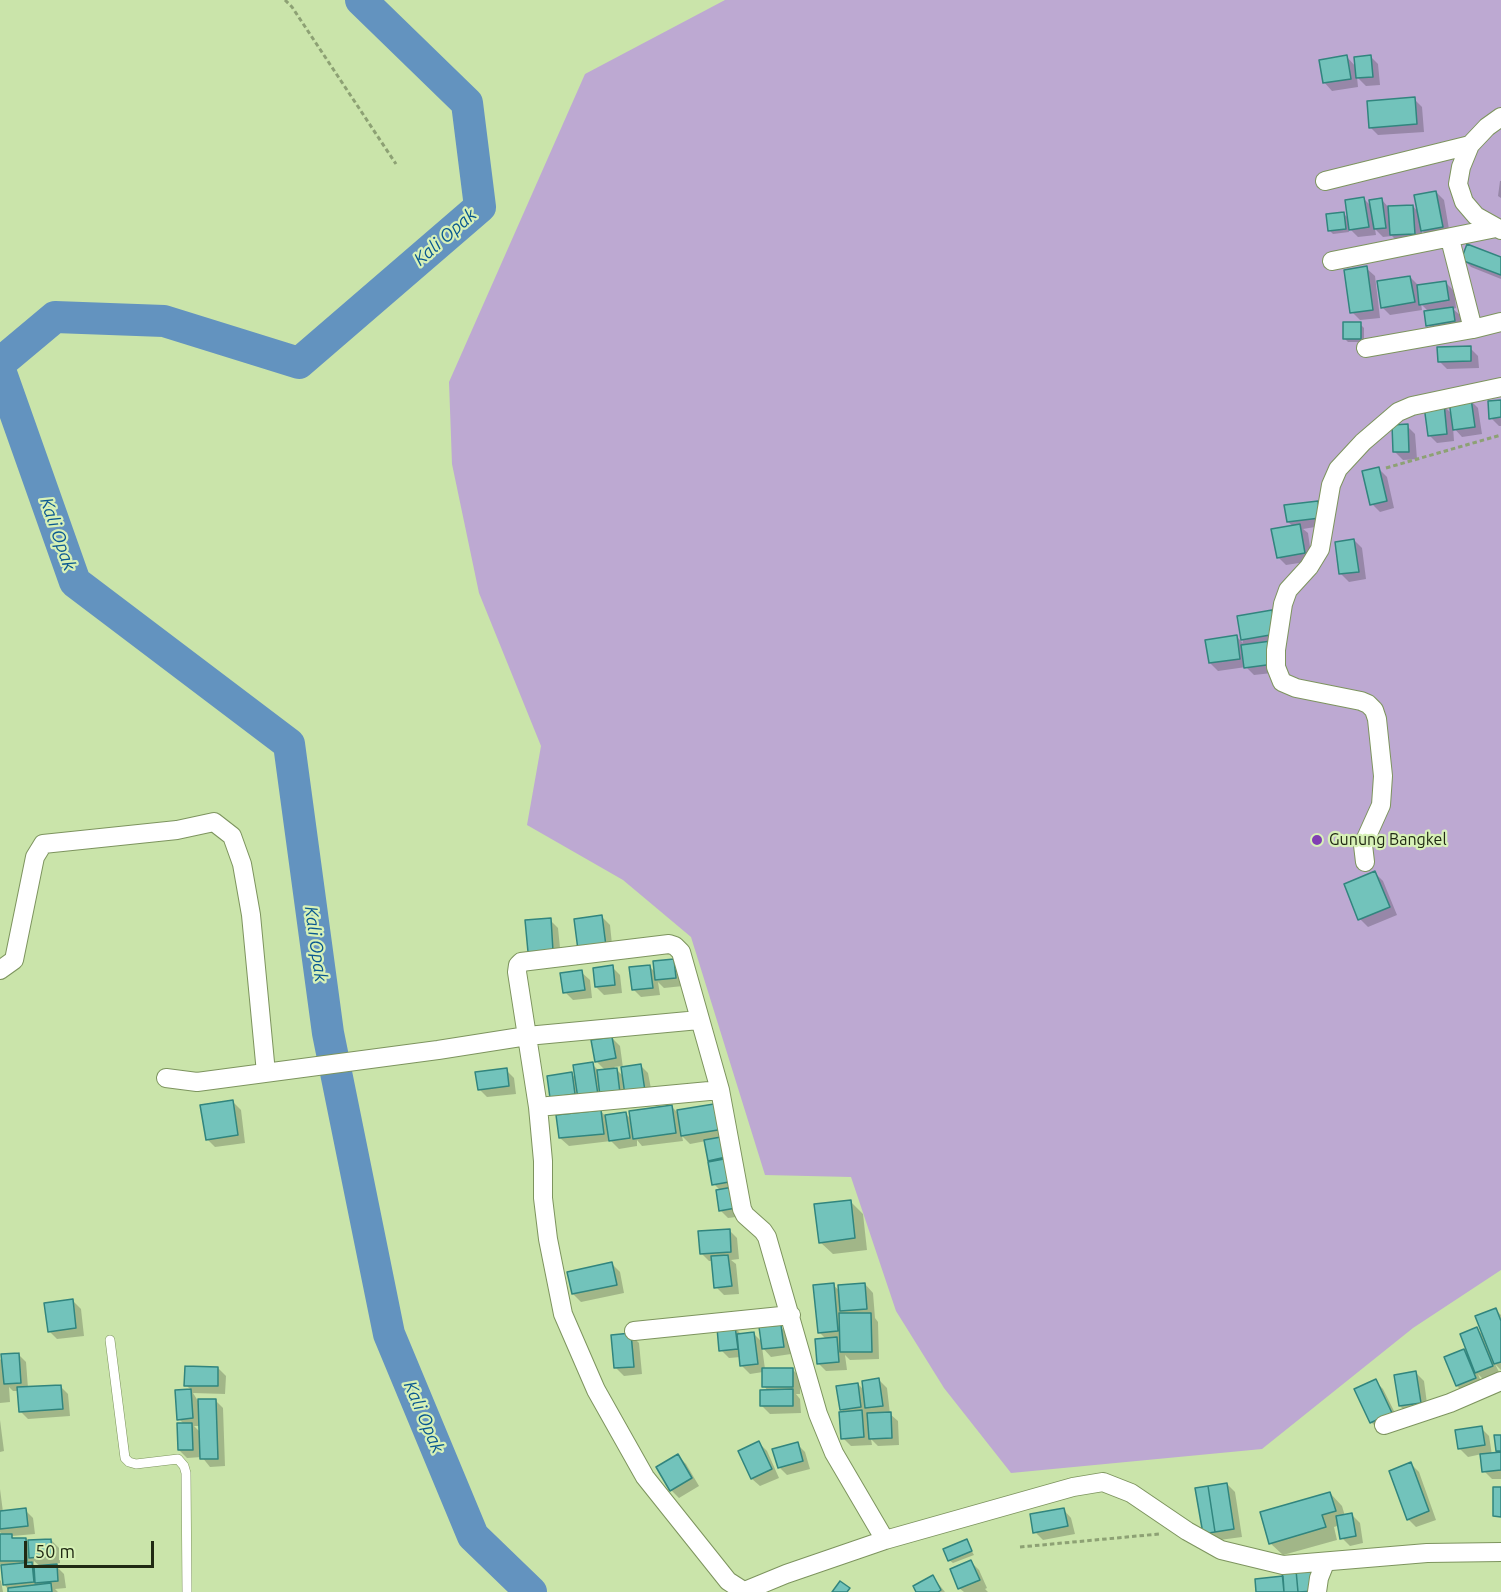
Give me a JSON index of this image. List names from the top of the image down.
{
  "water": ["Kali Opak"],
  "places": ["Gunung Bangkel"],
  "scale_bar": "50 m"
}
